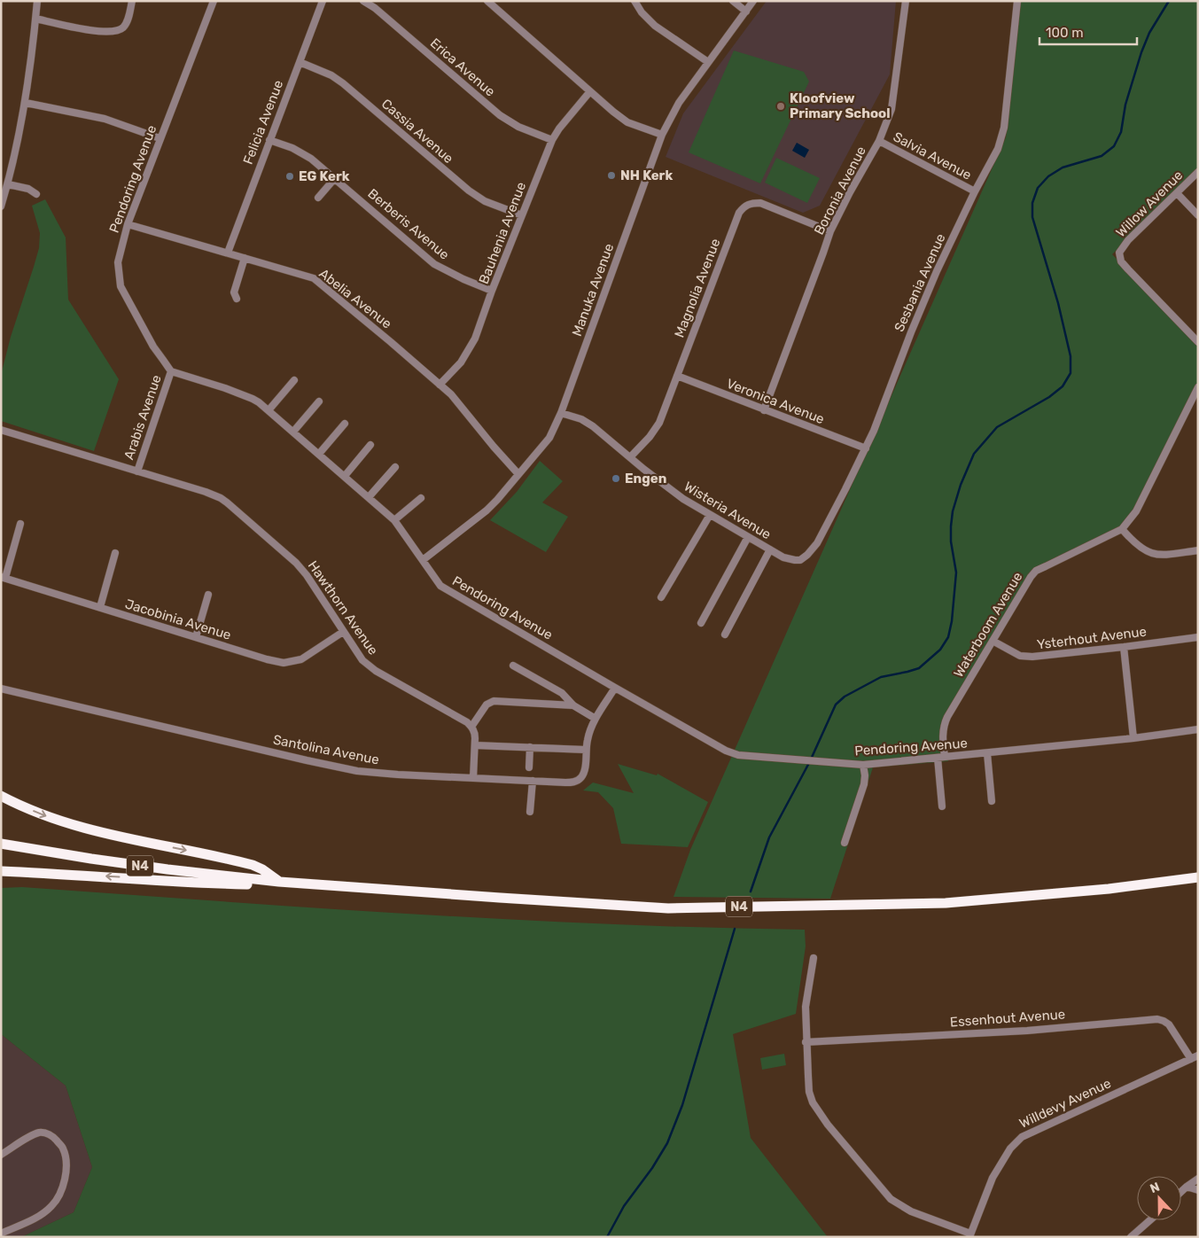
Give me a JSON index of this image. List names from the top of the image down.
{
  "streets": {
    "highway": ["N4"],
    "street": [
      "Erica Avenue",
      "Felicia Avenue",
      "Cassia Avenue",
      "Salvia Avenue",
      "Pendoring Avenue",
      "Boronia Avenue",
      "Willow Avenue",
      "Berberis Avenue",
      "Bauhenia Avenue",
      "Sesbania Avenue",
      "Magnolia Avenue",
      "Manuka Avenue",
      "Abelia Avenue",
      "Veronica Avenue",
      "Arabis Avenue",
      "Wisteria Avenue",
      "Hawthorn Avenue",
      "Jacobinia Avenue",
      "Waterboom Avenue",
      "Ysterhout Avenue",
      "Santolina Avenue",
      "Essenhout Avenue",
      "Willdevy Avenue"
    ]
  },
  "crossings": [
    ["Erica Avenue", "Bauhenia Avenue"],
    ["Felicia Avenue", "Cassia Avenue"],
    ["Felicia Avenue", "Berberis Avenue"],
    ["Felicia Avenue", "Abelia Avenue"],
    ["Cassia Avenue", "Bauhenia Avenue"],
    ["Salvia Avenue", "Boronia Avenue"],
    ["Salvia Avenue", "Sesbania Avenue"],
    ["Pendoring Avenue", "Manuka Avenue"],
    ["Pendoring Avenue", "Abelia Avenue"],
    ["Pendoring Avenue", "Arabis Avenue"],
    ["Pendoring Avenue", "Waterboom Avenue"],
    ["Pendoring Avenue", "Santolina Avenue"],
    ["Boronia Avenue", "Magnolia Avenue"],
    ["Boronia Avenue", "Veronica Avenue"],
    ["Berberis Avenue", "Bauhenia Avenue"],
    ["Bauhenia Avenue", "Abelia Avenue"],
    ["Sesbania Avenue", "Veronica Avenue"],
    ["Sesbania Avenue", "Wisteria Avenue"],
    ["Magnolia Avenue", "Veronica Avenue"],
    ["Magnolia Avenue", "Wisteria Avenue"],
    ["Manuka Avenue", "Abelia Avenue"],
    ["Manuka Avenue", "Wisteria Avenue"],
    ["Arabis Avenue", "Hawthorn Avenue"],
    ["Hawthorn Avenue", "Jacobinia Avenue"],
    ["Waterboom Avenue", "Ysterhout Avenue"],
    ["Essenhout Avenue", "Willdevy Avenue"]
  ],
  "places": [
    "Kloofview Primary School",
    "NH Kerk",
    "EG Kerk",
    "Engen"
  ],
  "scale_bar": "100 m",
  "north": "top"
}
